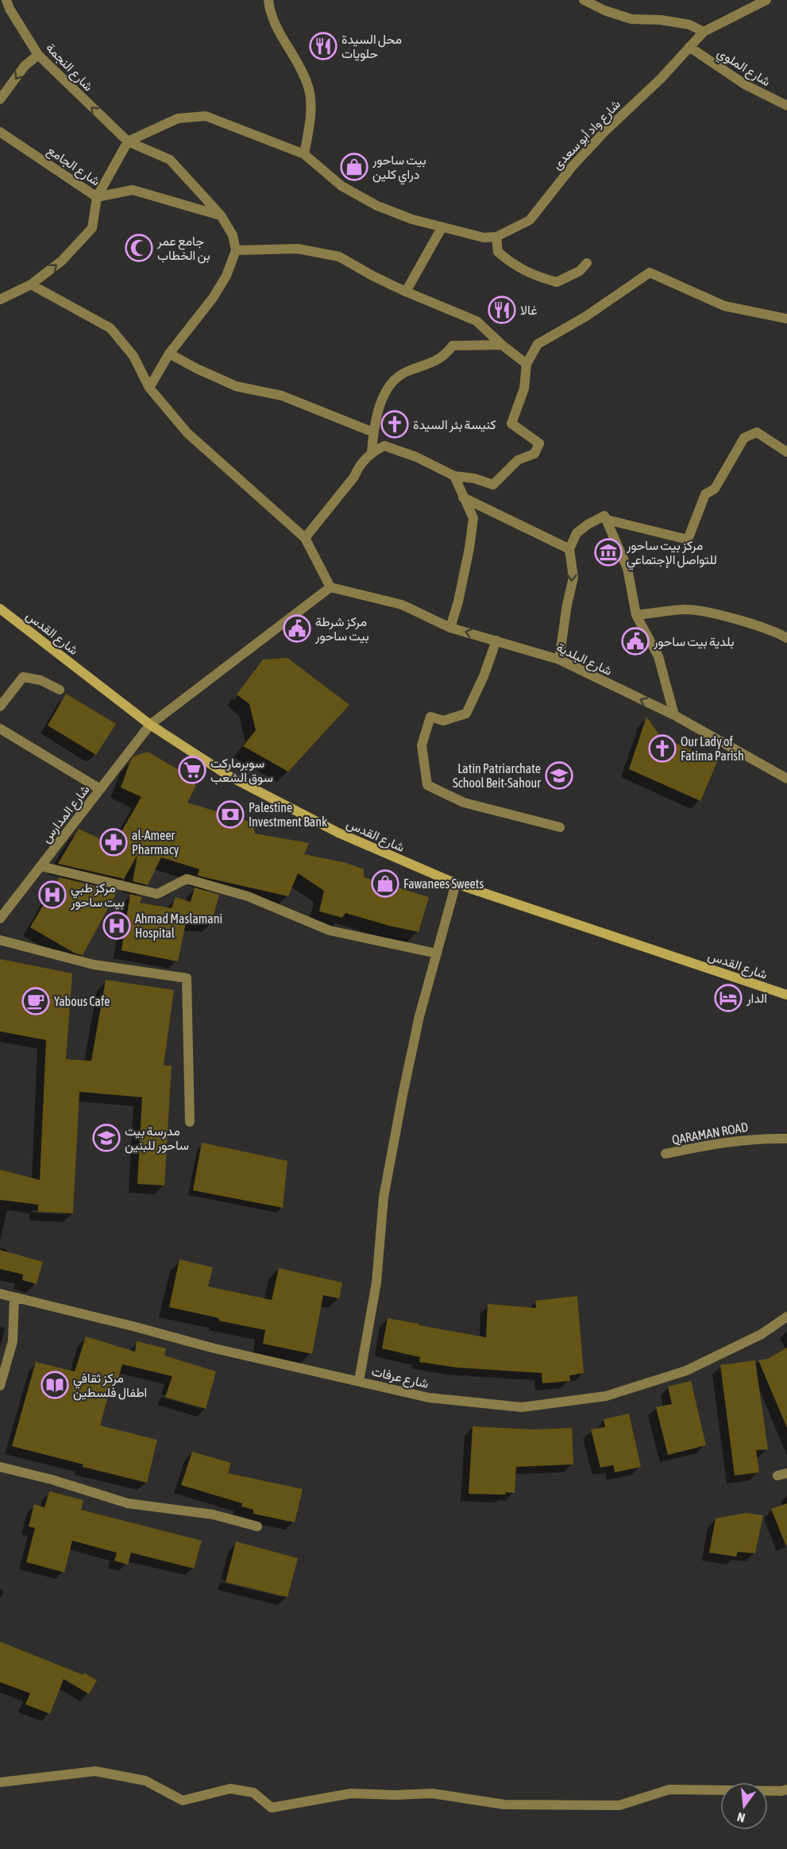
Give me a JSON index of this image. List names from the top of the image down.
{
  "streets": {
    "main road": ["شارع القدس"],
    "street": [
      "شارع النجمة",
      "شارع الملوي",
      "شارع واد أبو سعدى",
      "شارع الجامع",
      "شارع البلدية",
      "شارع المدارس",
      "QARAMAN ROAD",
      "شارع عرفات"
    ]
  },
  "crossings": [
    ["شارع النجمة", "شارع واد أبو سعدى"],
    ["شارع الملوي", "شارع واد أبو سعدى"],
    ["شارع القدس", "شارع المدارس"],
    ["شارع البلدية", "شارع المدارس"]
  ],
  "one_way": ["شارع النجمة", "شارع البلدية"],
  "places": {
    "restaurant": ["محل السيدة حلويات", "غالا"],
    "shop": ["بيت ساحور دراي كلين", "Fawanees Sweets"],
    "mosque": ["جامع عمر بن الخطاب"],
    "church": ["كنيسة بئر السيدة", "Our Lady of Fatima Parish"],
    "museum": ["مركز بيت ساحور للتواصل الإجتماعي"],
    "public building": ["مركز شرطة بيت ساحور", "بلدية بيت ساحور"],
    "supermarket": ["سوبرماركت سوق الشعب"],
    "school or university": ["Latin Patriarchate School Beit-Sahour", "مدرسة بيت ساحور للبنين"],
    "bank": ["Palestine Investment Bank"],
    "pharmacy": ["al-Ameer Pharmacy"],
    "hospital": ["مركز طبي بيت ساحور", "Ahmad Maslamani Hospital"],
    "hotel": ["الدار"],
    "cafe": ["Yabous Cafe"],
    "library": ["مركز ثقافي اطفال فلسطين"]
  },
  "north": "bottom"
}
